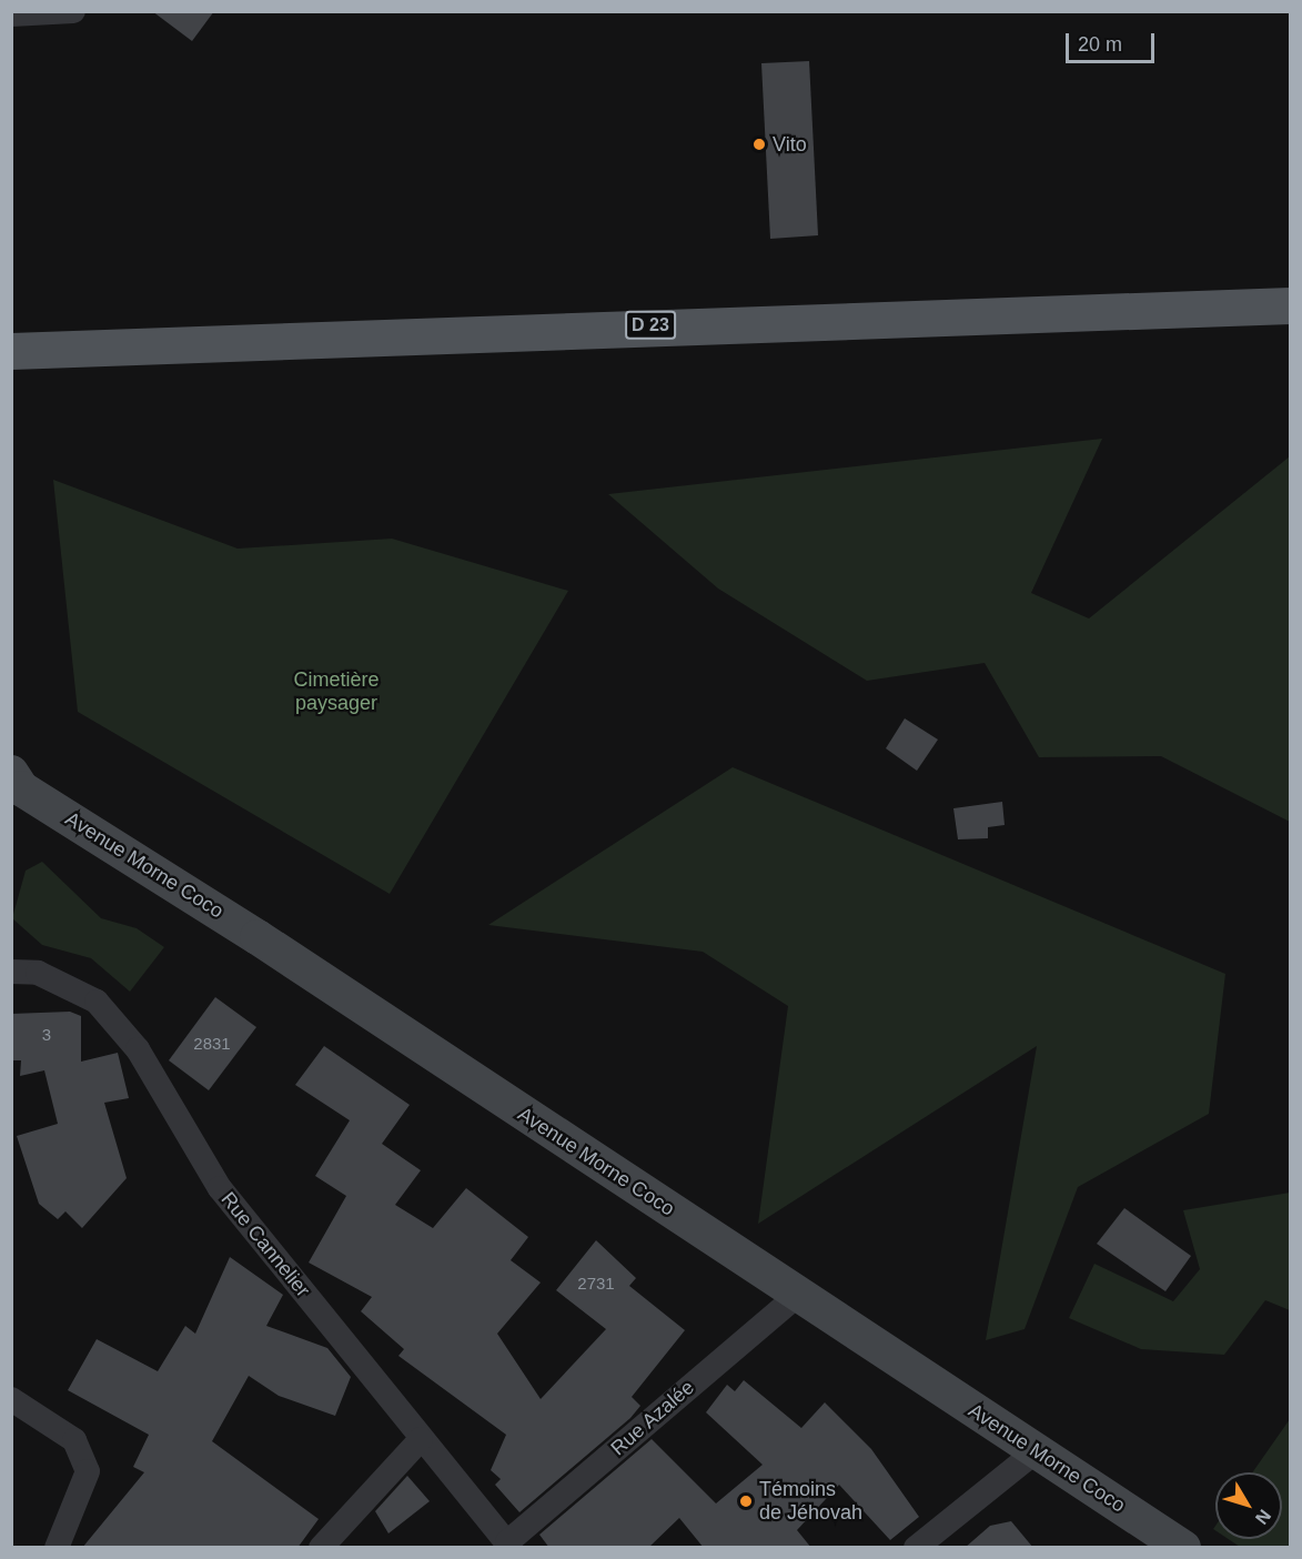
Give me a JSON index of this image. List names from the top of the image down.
{
  "streets": {
    "main road": ["D 23"],
    "street": ["Avenue Morne Coco", "Rue Cannelier", "Rue Azalée"]
  },
  "crossings": [
    ["Avenue Morne Coco", "Rue Azalée"],
    ["Rue Cannelier", "Rue Azalée"]
  ],
  "parks": ["Cimetière paysager"],
  "places": ["Vito", "Témoins de Jéhovah"],
  "house_numbers": ["3", "2831", "2731"],
  "scale_bar": "20 m",
  "north": "bottom right"
}
